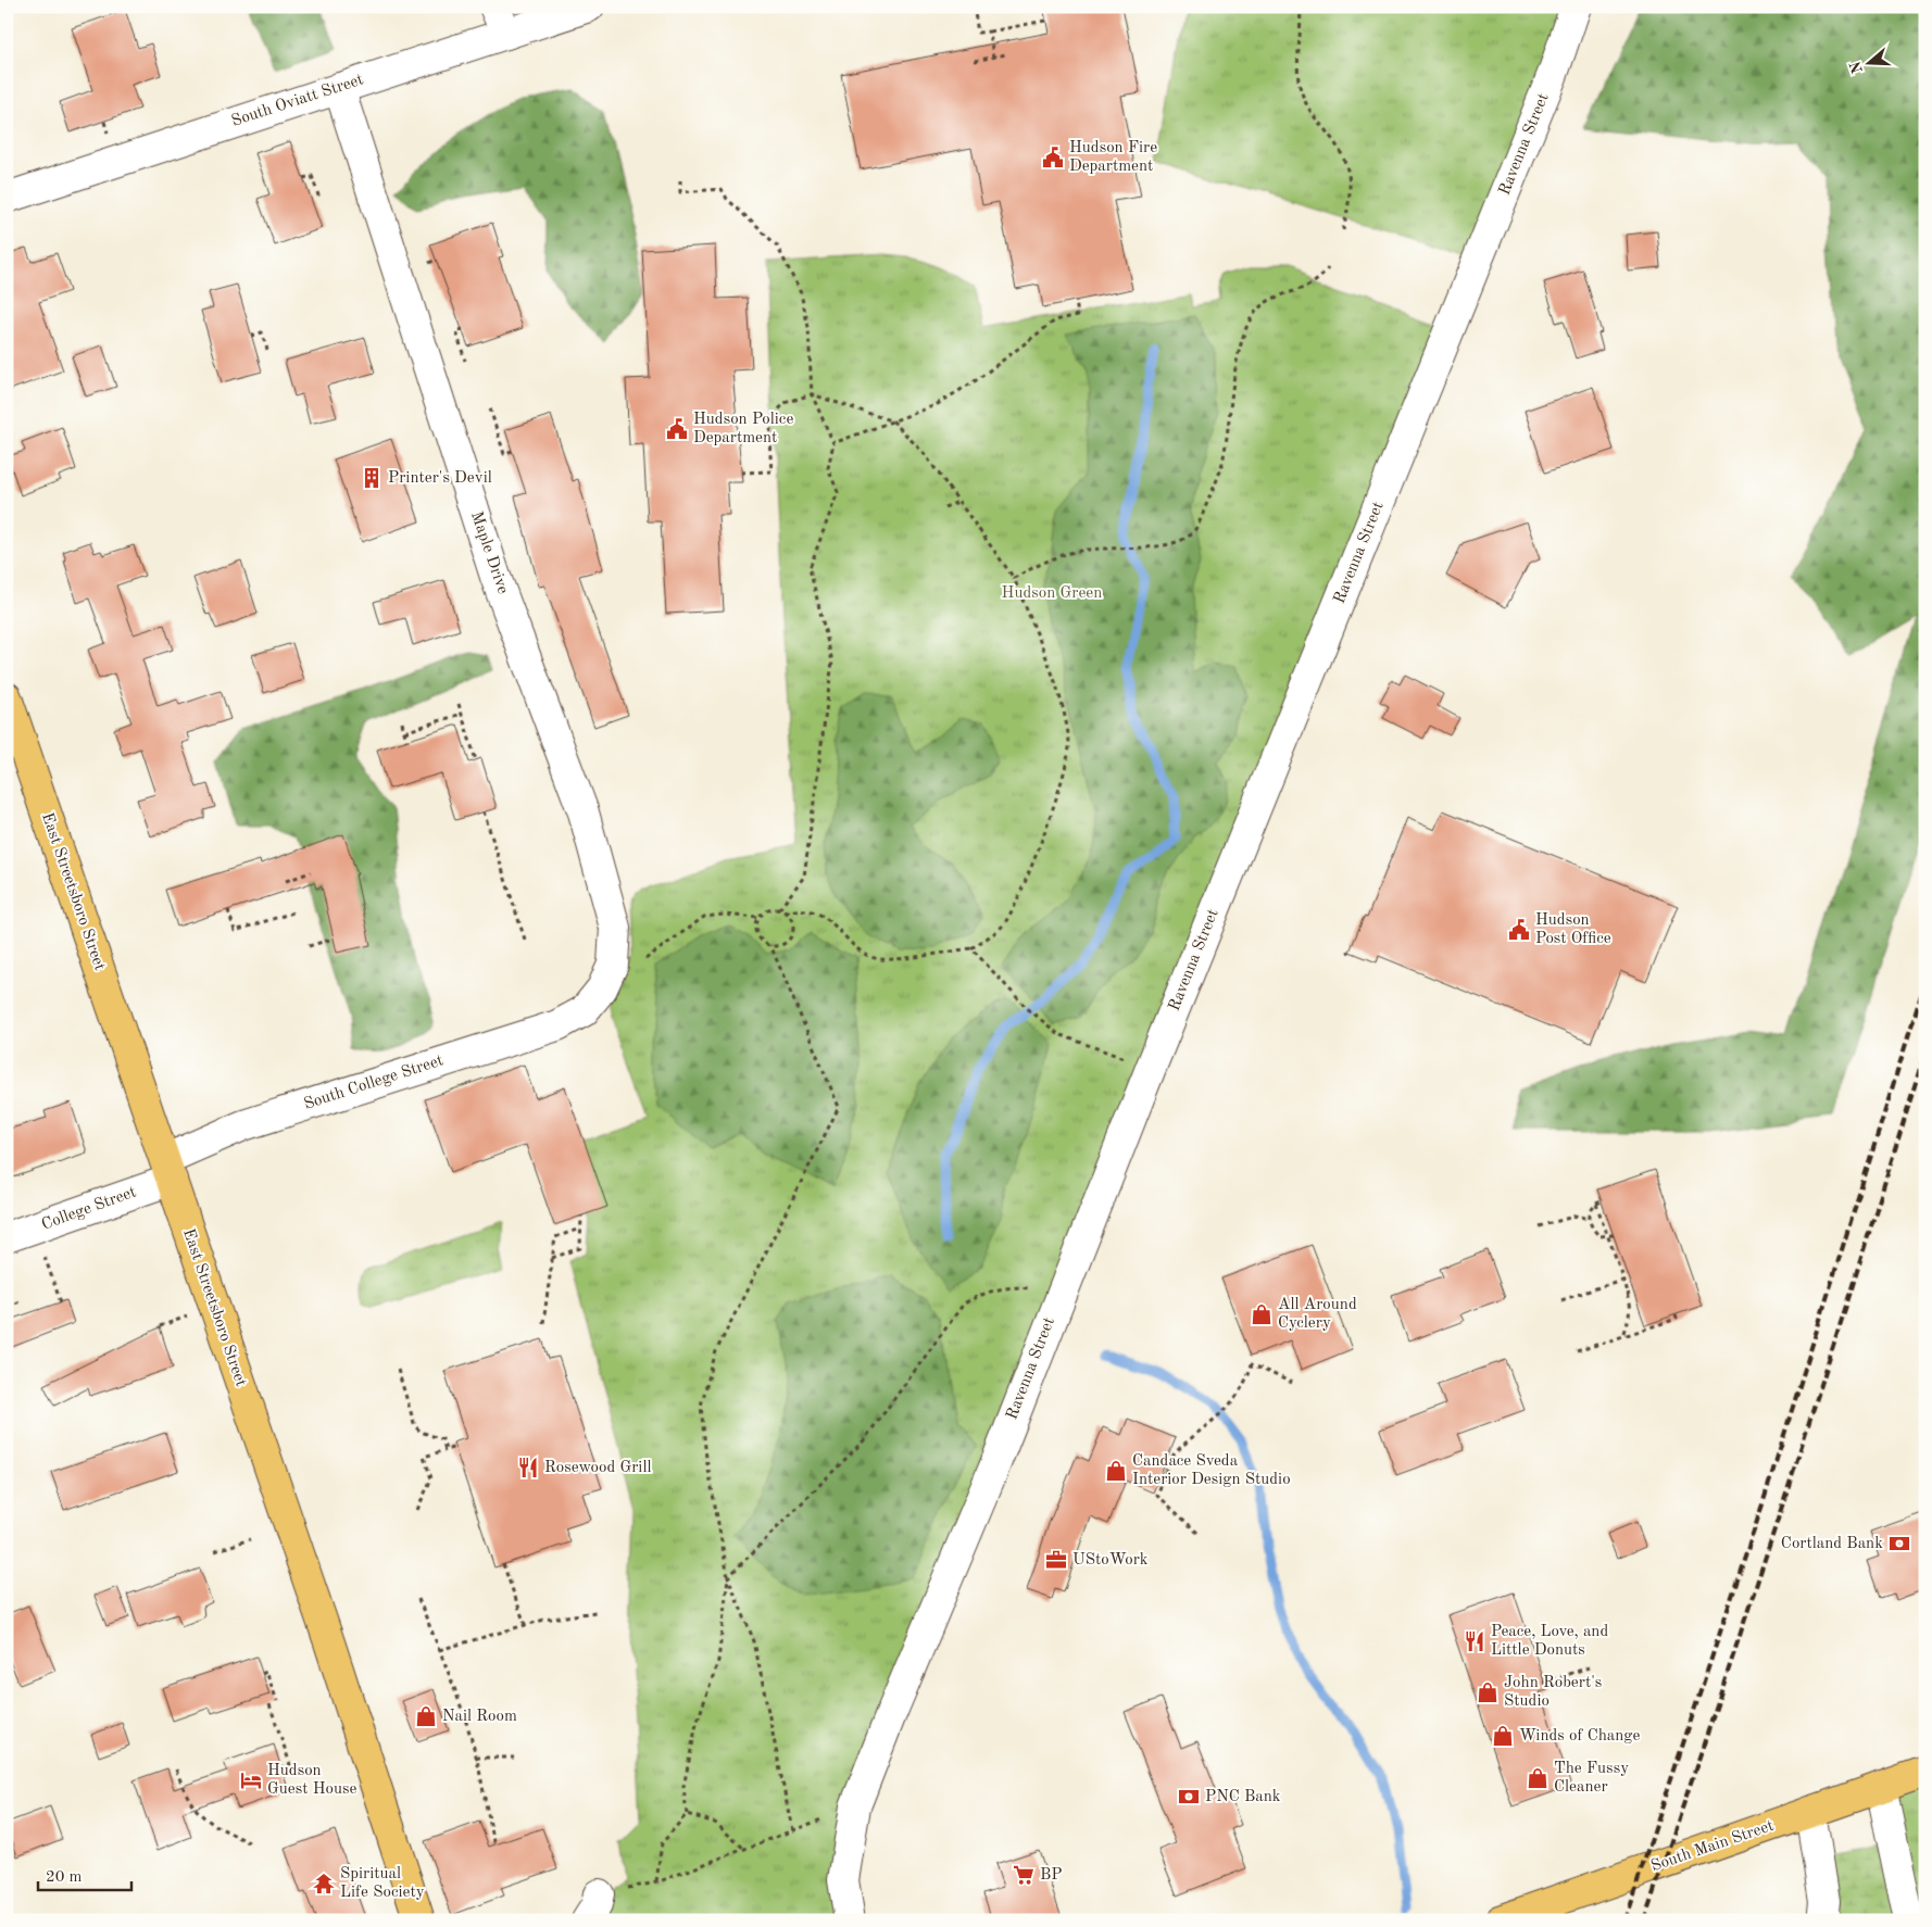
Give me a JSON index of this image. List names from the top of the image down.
{
  "streets": {
    "main road": ["East Streetsboro Street", "South Main Street"],
    "street": [
      "South Oviatt Street",
      "Ravenna Street",
      "Maple Drive",
      "South College Street",
      "College Street"
    ]
  },
  "crossings": [
    ["South Oviatt Street", "Maple Drive"],
    ["Maple Drive", "South College Street"],
    ["East Streetsboro Street", "South College Street"],
    ["East Streetsboro Street", "College Street"],
    ["South College Street", "College Street"]
  ],
  "parks": ["Hudson Green"],
  "places": {
    "public building": ["Hudson Fire Department", "Hudson Police Department", "Hudson Post Office"],
    "building": ["Printer's Devil"],
    "shop": [
      "All Around Cyclery",
      "Candace Sveda Interior Design Studio",
      "John Robert's Studio",
      "Nail Room",
      "Winds of Change",
      "The Fussy Cleaner"
    ],
    "restaurant": ["Rosewood Grill", "Peace, Love, and Little Donuts"],
    "bank": ["Cortland Bank", "PNC Bank"],
    "office": ["UStoWork"],
    "hotel": ["Hudson Guest House"],
    "supermarket": ["BP"],
    "temple": ["Spiritual Life Society"]
  },
  "scale_bar": "20 m",
  "north": "left"
}
